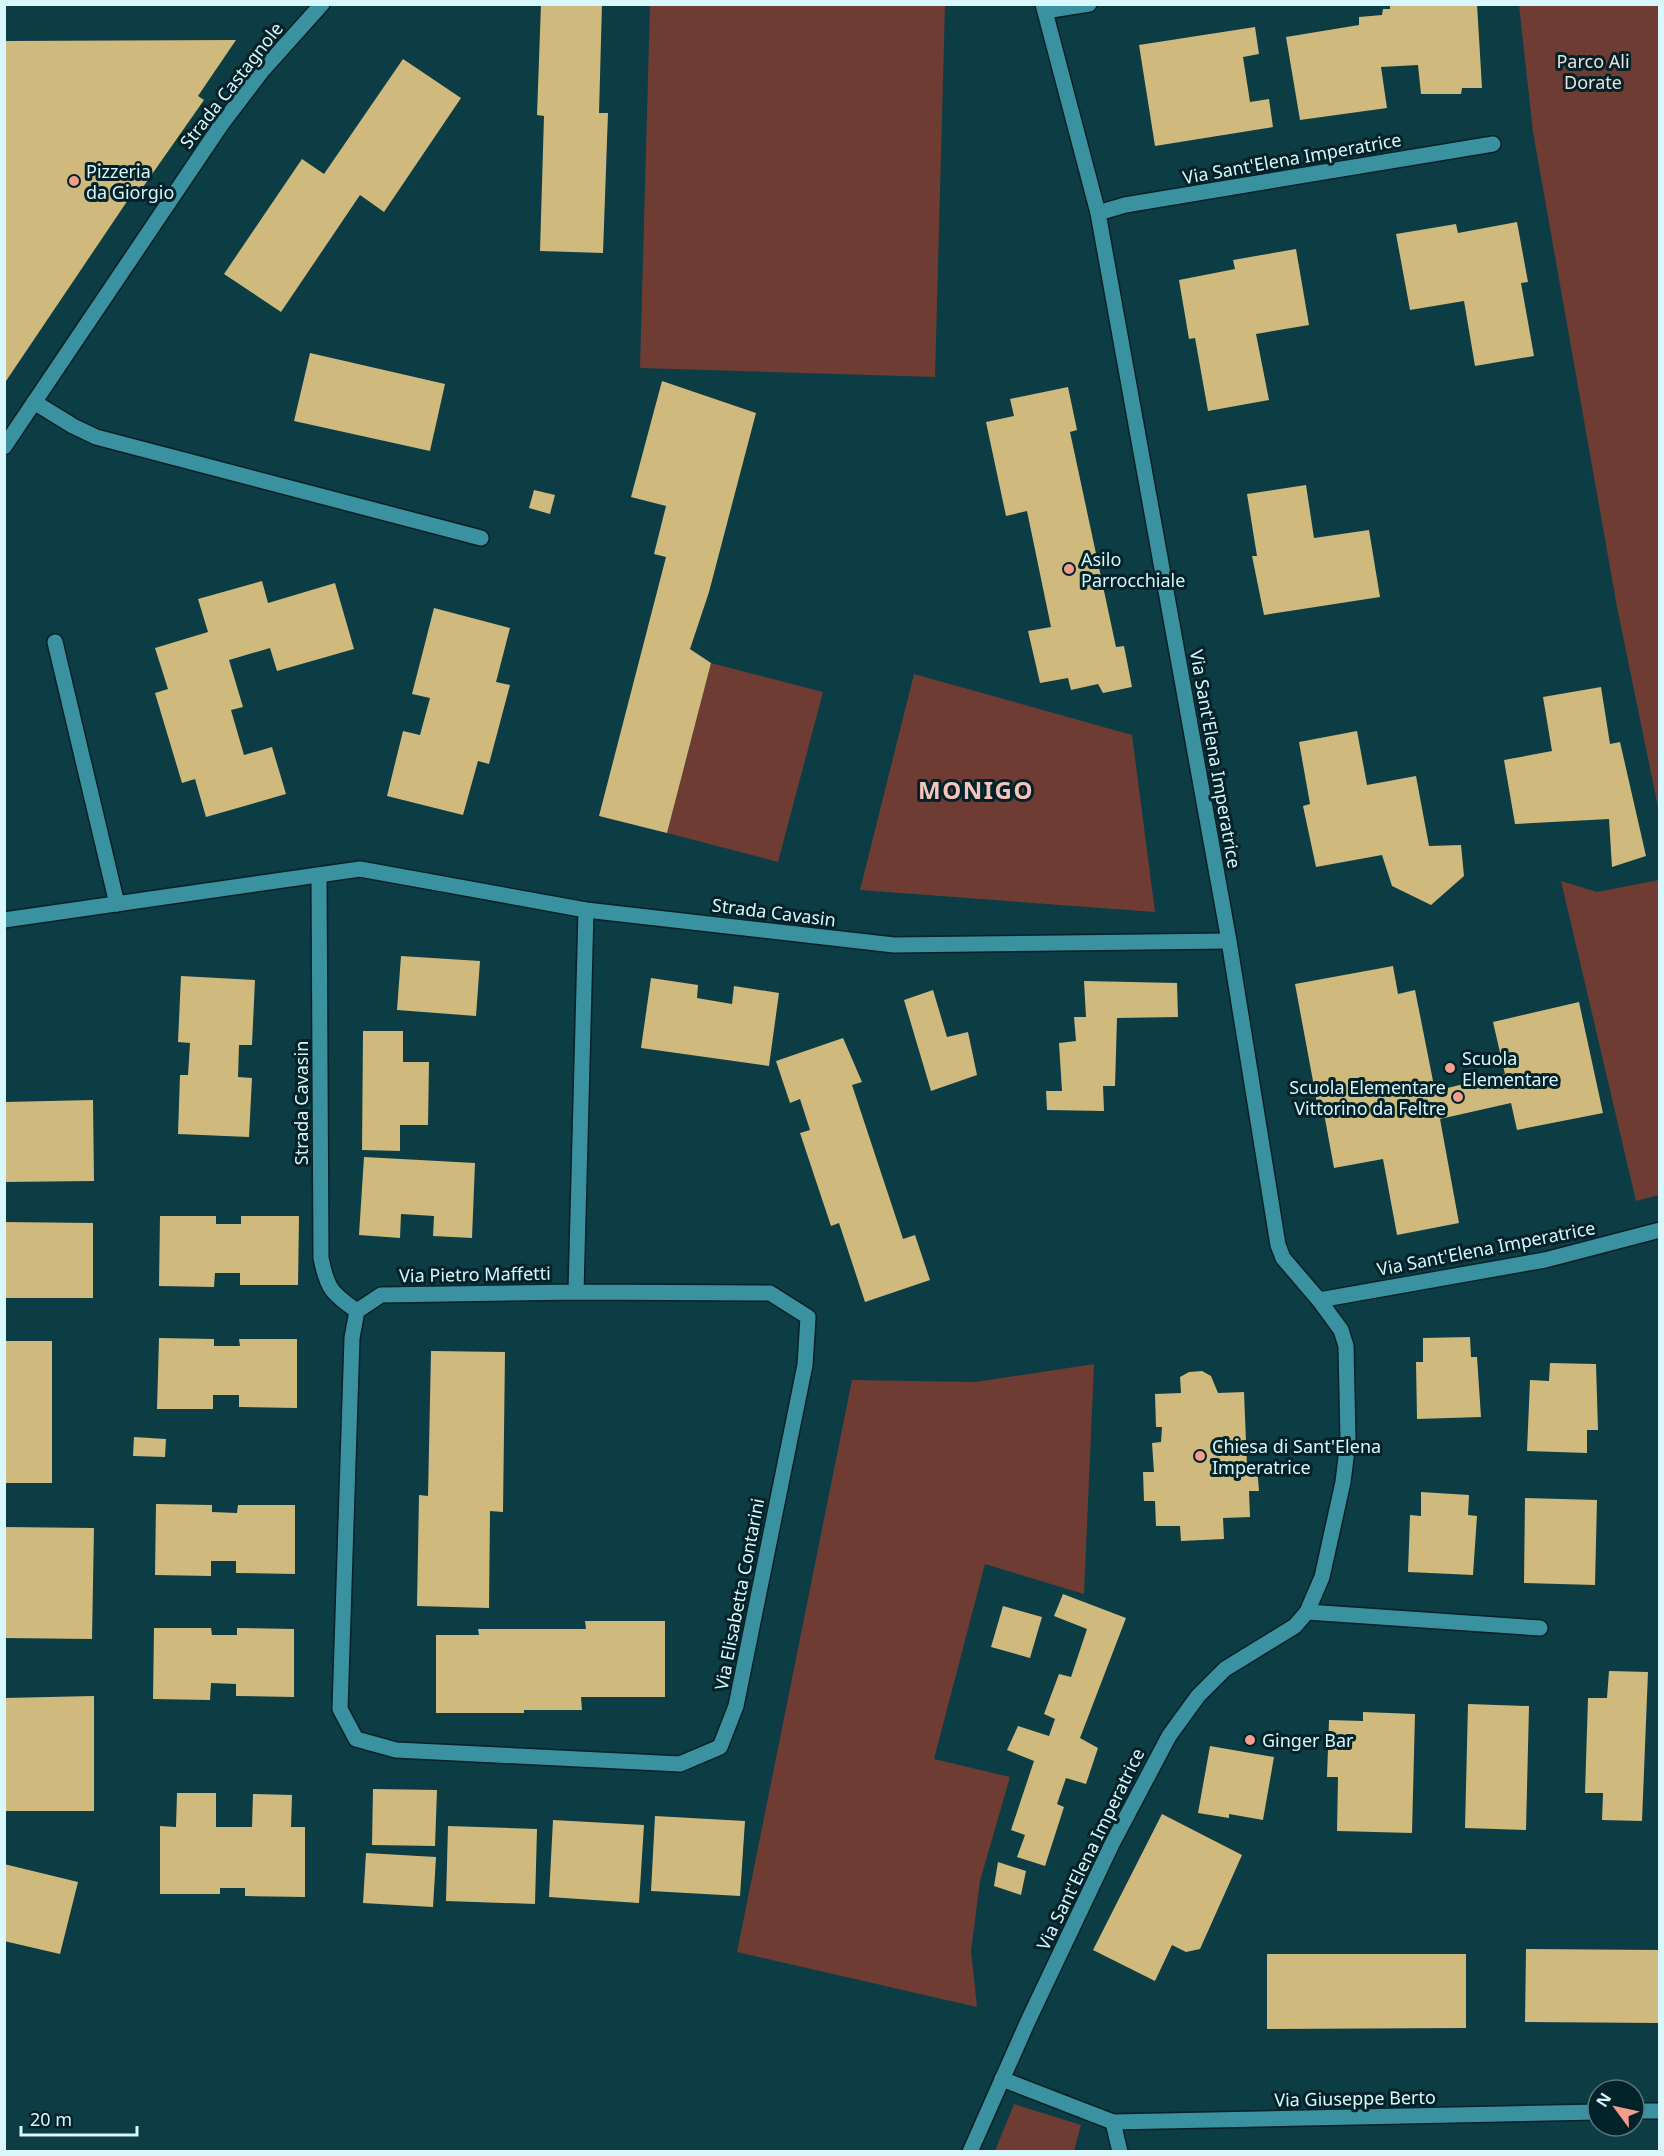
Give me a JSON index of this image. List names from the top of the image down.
{
  "streets": {
    "street": [
      "Strada Castagnole",
      "Via Sant'Elena Imperatrice",
      "Strada Cavasin",
      "Via Pietro Maffetti",
      "Via Elisabetta Contarini",
      "Via Giuseppe Berto"
    ]
  },
  "crossings": [
    ["Via Sant'Elena Imperatrice", "Strada Cavasin"],
    ["Via Sant'Elena Imperatrice", "Via Giuseppe Berto"],
    ["Strada Cavasin", "Via Pietro Maffetti"],
    ["Strada Cavasin", "Via Elisabetta Contarini"],
    ["Via Pietro Maffetti", "Via Elisabetta Contarini"]
  ],
  "districts": ["MONIGO"],
  "parks": ["Parco Ali Dorate"],
  "places": [
    "Pizzeria da Giorgio",
    "Asilo Parrocchiale",
    "Scuola Elementare",
    "Scuola Elementare Vittorino da Feltre",
    "Chiesa di Sant'Elena Imperatrice",
    "Ginger Bar"
  ],
  "scale_bar": "20 m",
  "north": "top left"
}
